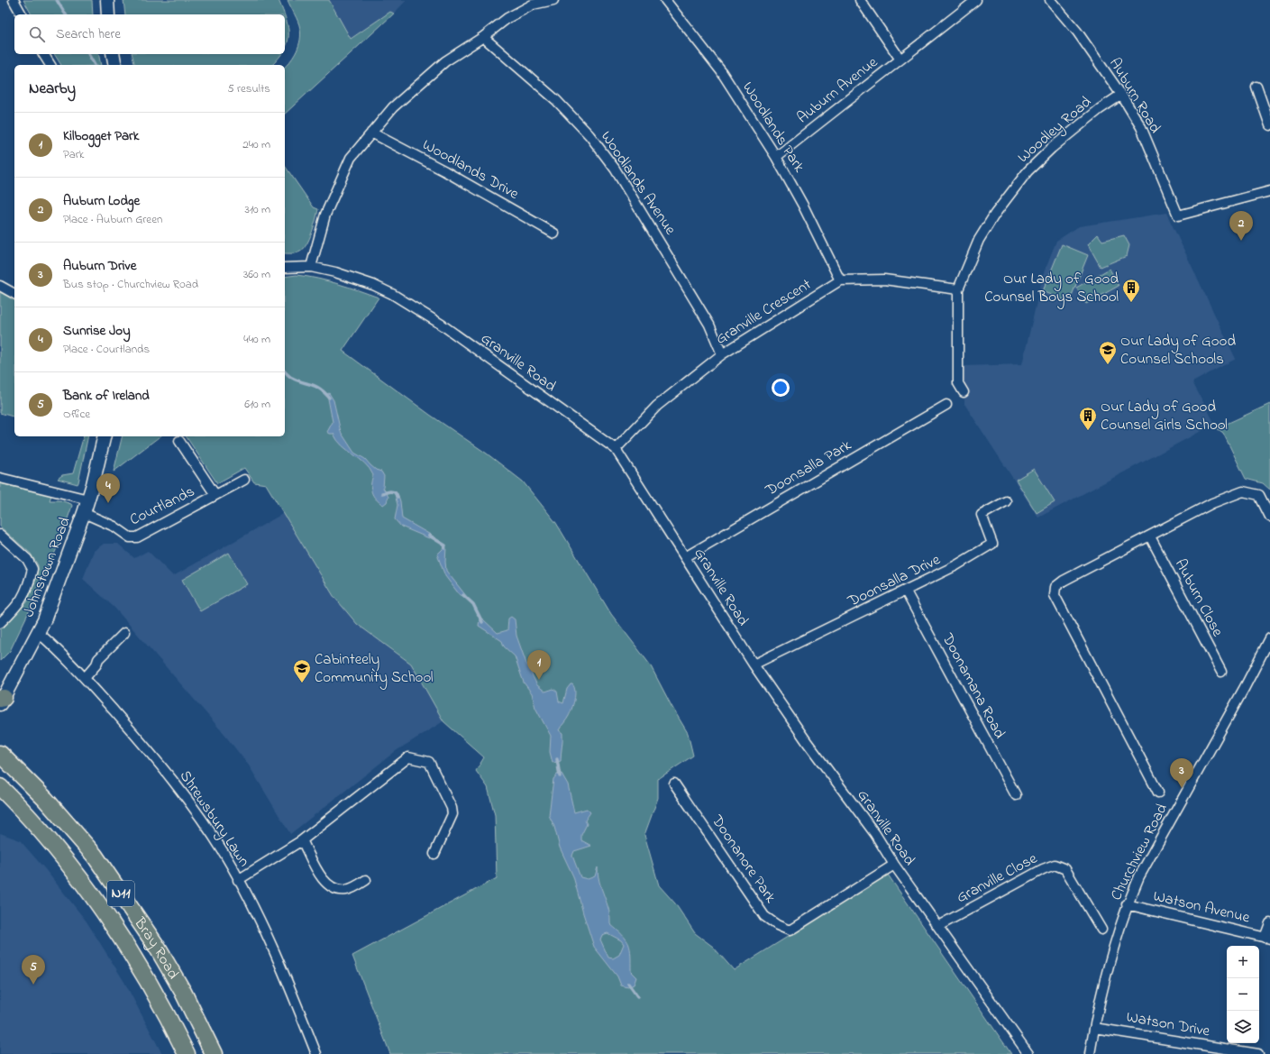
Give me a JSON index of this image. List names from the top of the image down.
{
  "streets": {
    "highway": ["N11", "Bray Road"],
    "street": [
      "Auburn Avenue",
      "Auburn Road",
      "Woodlands Park",
      "Woodley Road",
      "Woodlands Drive",
      "Woodlands Avenue",
      "Granville Crescent",
      "Granville Road",
      "Doonsalla Park",
      "Courtlands",
      "Johnstown Road",
      "Doonsalla Drive",
      "Auburn Close",
      "Doonamana Road",
      "Shrewsbury Lawn",
      "Churchview Road",
      "Doonanore Park",
      "Granville Close",
      "Watson Avenue",
      "Watson Drive"
    ]
  },
  "crossings": [
    ["Auburn Avenue", "Woodlands Park"],
    ["Auburn Road", "Woodley Road"],
    ["Woodlands Park", "Granville Crescent"],
    ["Woodlands Avenue", "Granville Crescent"],
    ["Granville Crescent", "Granville Road"],
    ["Granville Road", "Doonsalla Park"],
    ["Granville Road", "Doonsalla Drive"],
    ["Granville Road", "Doonanore Park"],
    ["Granville Road", "Granville Close"],
    ["Courtlands", "Johnstown Road"],
    ["Johnstown Road", "Shrewsbury Lawn"],
    ["Doonsalla Drive", "Doonamana Road"],
    ["Churchview Road", "Watson Avenue"],
    ["Churchview Road", "Watson Drive"]
  ],
  "places": {
    "building": ["Our Lady of Good Counsel Boys School", "Our Lady of Good Counsel Girls School"],
    "school or university": ["Our Lady of Good Counsel Schools", "Cabinteely Community School"]
  },
  "page": {
    "search": "Search here",
    "heading": ["Nearby", "5 results"],
    "list": [
      {
        "mark": "1",
        "name": "Kilbogget Park",
        "note": "Park",
        "value": "240 m"
      },
      {
        "mark": "2",
        "name": "Auburn Lodge",
        "note": "Place · Auburn Green",
        "value": "310 m"
      },
      {
        "mark": "3",
        "name": "Auburn Drive",
        "note": "Bus stop · Churchview Road",
        "value": "360 m"
      },
      {
        "mark": "4",
        "name": "Sunrise Joy",
        "note": "Place · Courtlands",
        "value": "440 m"
      },
      {
        "mark": "5",
        "name": "Bank of Ireland",
        "note": "Office",
        "value": "610 m"
      }
    ],
    "pins": [
      "2",
      "4",
      "1",
      "3",
      "5"
    ],
    "map_buttons": ["+", "−"]
  }
}
